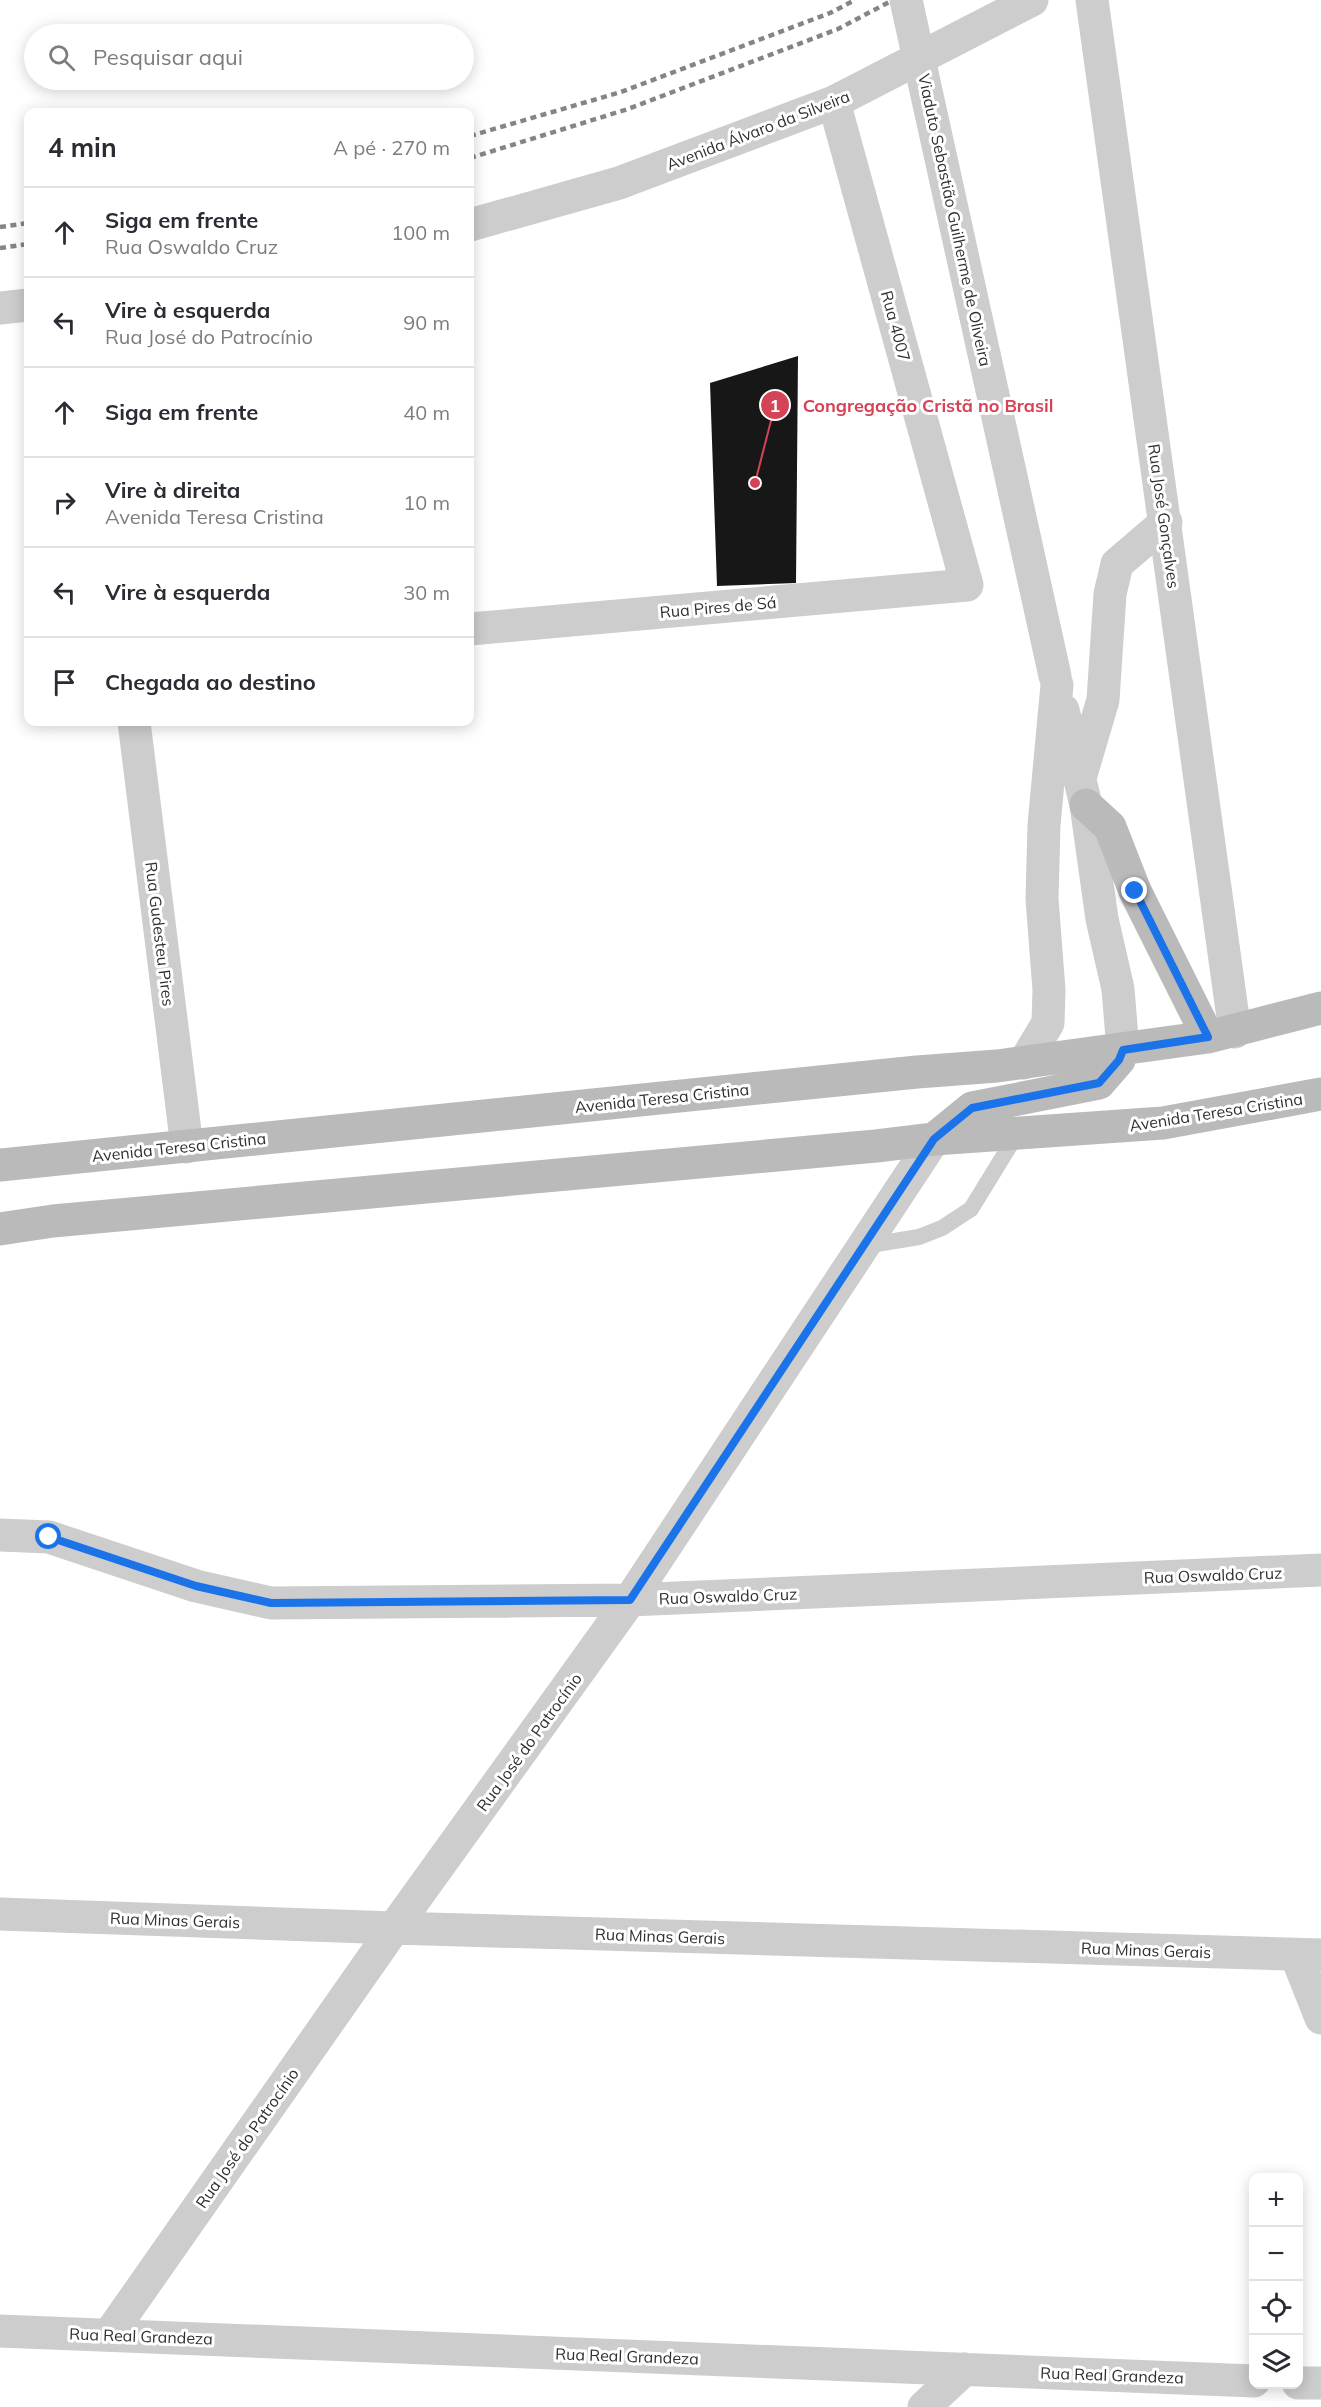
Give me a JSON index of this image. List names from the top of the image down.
{
  "streets": {
    "main road": ["Avenida Teresa Cristina"],
    "street": [
      "Avenida Álvaro da Silveira",
      "Viaduto Sebastião Guilherme de Oliveira",
      "Rua 4007",
      "Rua José Gonçalves",
      "Rua Pires de Sá",
      "Rua Gudesteu Pires",
      "Rua Oswaldo Cruz",
      "Rua José do Patrocínio",
      "Rua Minas Gerais",
      "Rua Real Grandeza"
    ]
  },
  "crossings": [
    ["Avenida Álvaro da Silveira", "Rua 4007"],
    ["Viaduto Sebastião Guilherme de Oliveira", "Avenida Teresa Cristina"],
    ["Rua 4007", "Rua Pires de Sá"],
    ["Rua José Gonçalves", "Avenida Teresa Cristina"],
    ["Rua Gudesteu Pires", "Avenida Teresa Cristina"],
    ["Avenida Teresa Cristina", "Rua José do Patrocínio"],
    ["Rua Oswaldo Cruz", "Rua José do Patrocínio"],
    ["Rua José do Patrocínio", "Rua Minas Gerais"],
    ["Rua José do Patrocínio", "Rua Real Grandeza"]
  ],
  "places": ["Congregação Cristã no Brasil"],
  "page": {
    "search": "Pesquisar aqui",
    "heading": ["4 min", "A pé · 270 m"],
    "list": [
      ["Siga em frente", "Rua Oswaldo Cruz", "100 m"],
      ["Vire à esquerda", "Rua José do Patrocínio", "90 m"],
      ["Siga em frente", "40 m"],
      ["Vire à direita", "Avenida Teresa Cristina", "10 m"],
      ["Vire à esquerda", "30 m"],
      "Chegada ao destino"
    ],
    "map_buttons": ["+", "−"]
  }
}
